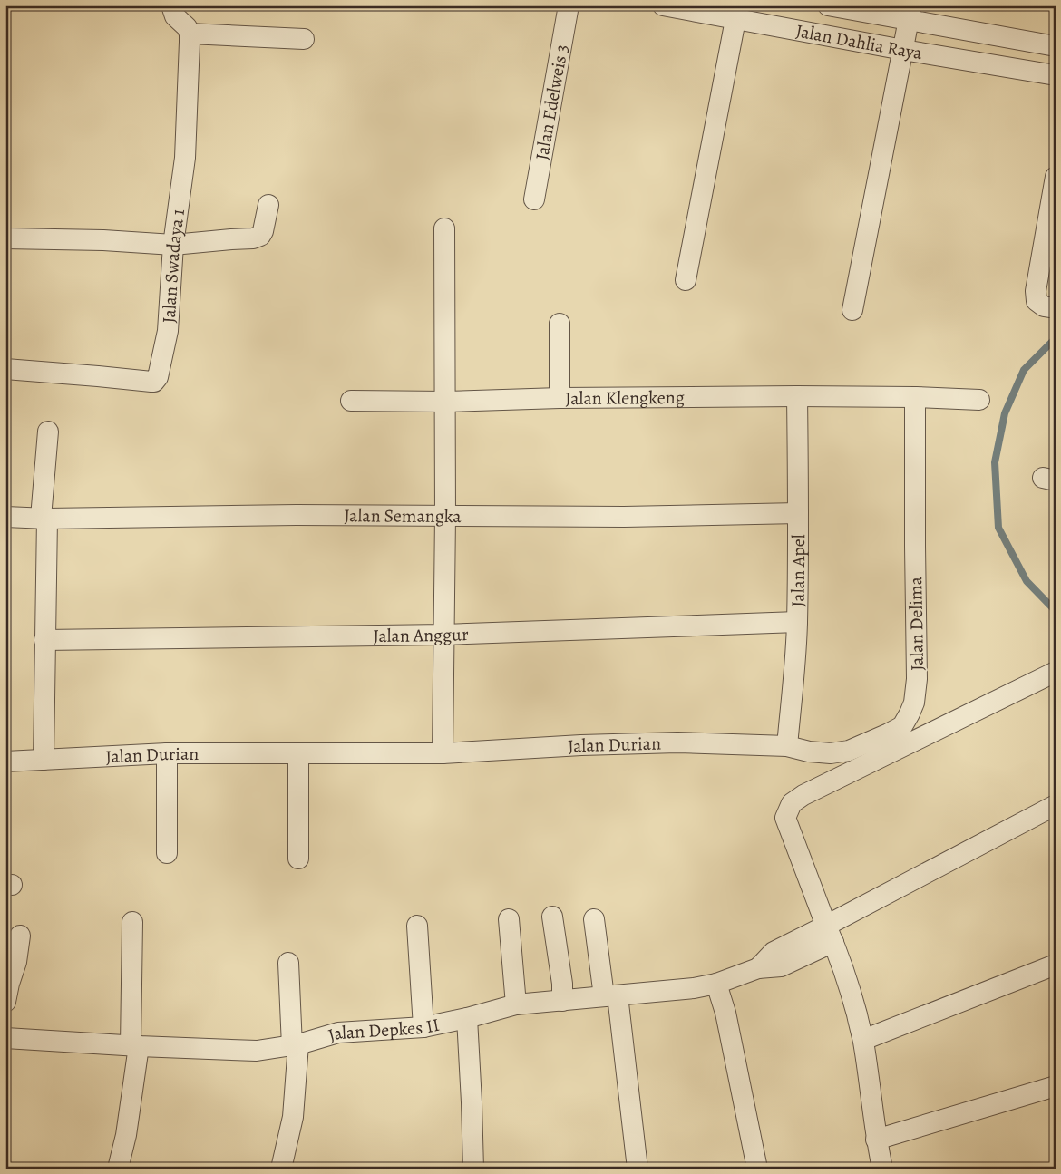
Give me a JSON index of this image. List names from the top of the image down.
{
  "streets": {
    "street": [
      "Jalan Dahlia Raya",
      "Jalan Edelweis 3",
      "Jalan Swadaya 1",
      "Jalan Klengkeng",
      "Jalan Semangka",
      "Jalan Apel",
      "Jalan Delima",
      "Jalan Anggur",
      "Jalan Durian",
      "Jalan Depkes II"
    ]
  },
  "crossings": [
    ["Jalan Klengkeng", "Jalan Apel"],
    ["Jalan Klengkeng", "Jalan Delima"],
    ["Jalan Semangka", "Jalan Apel"],
    ["Jalan Apel", "Jalan Delima"],
    ["Jalan Apel", "Jalan Anggur"],
    ["Jalan Apel", "Jalan Durian"],
    ["Jalan Delima", "Jalan Durian"]
  ]
}
